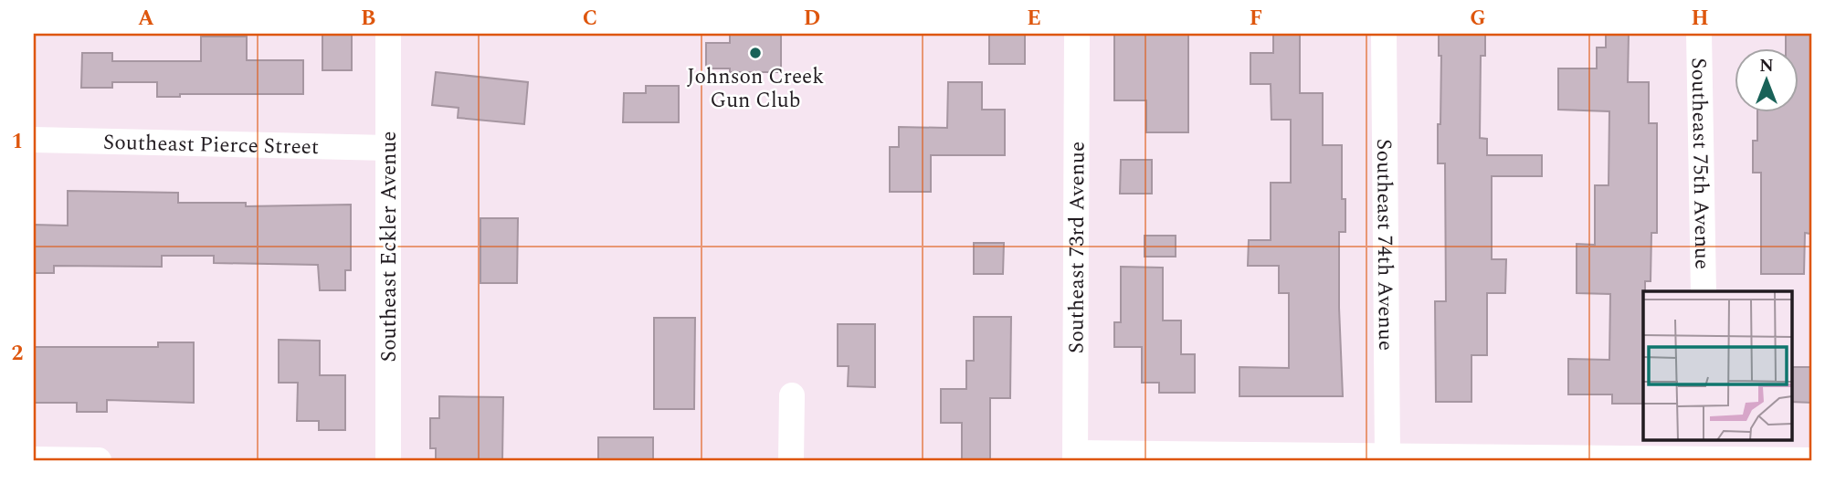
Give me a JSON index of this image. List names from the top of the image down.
{
  "streets": {
    "street": [
      "Southeast Pierce Street",
      "Southeast 75th Avenue",
      "Southeast 74th Avenue",
      "Southeast Eckler Avenue",
      "Southeast 73rd Avenue"
    ]
  },
  "crossings": [
    ["Southeast Pierce Street", "Southeast Eckler Avenue"]
  ],
  "places": ["Johnson Creek Gun Club"],
  "north": "top",
  "grid": {
    "columns": [
      "A",
      "B",
      "C",
      "D",
      "E",
      "F",
      "G",
      "H"
    ],
    "rows": ["1", "2"]
  }
}
